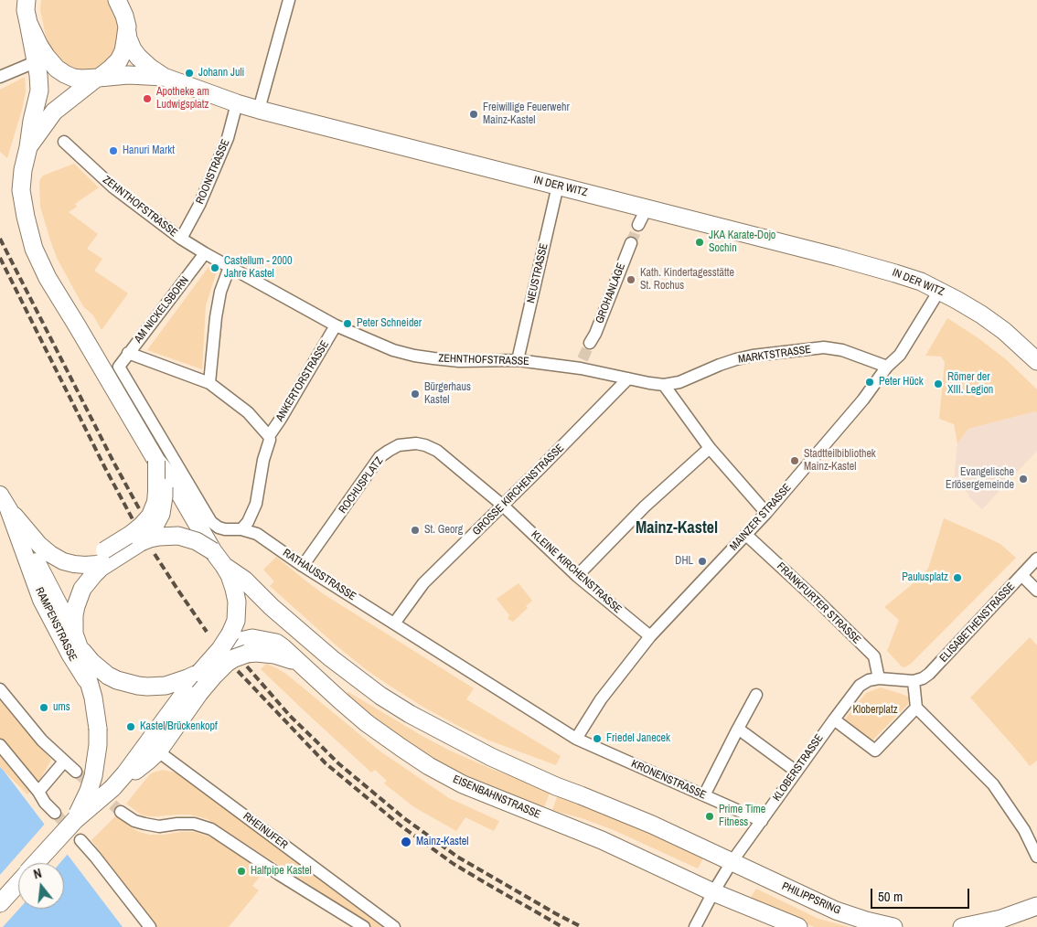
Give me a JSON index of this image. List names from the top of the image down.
{
  "streets": {
    "main road": [
      "IN DER WITZ",
      "RAMPENSTRASSE",
      "EISENBAHNSTRASSE",
      "PHILIPPSRING"
    ],
    "street": [
      "ROONSTRASSE",
      "ZEHNTHOFSTRASSE",
      "NEUSTRASSE",
      "GROHANLAGE",
      "AM NICKELSBORN",
      "MARKTSTRASSE",
      "ANKERTORSTRASSE",
      "ROCHUSPLATZ",
      "GROSSE KIRCHENSTRASSE",
      "MAINZER STRASSE",
      "KLEINE KIRCHENSTRASSE",
      "RATHAUSSTRASSE",
      "FRANKFURTER STRASSE",
      "ELISABETHENSTRASSE",
      "KLOBERSTRASSE",
      "KRONENSTRASSE",
      "RHEINUFER"
    ]
  },
  "crossings": [
    ["ROONSTRASSE", "IN DER WITZ"],
    ["ROONSTRASSE", "ZEHNTHOFSTRASSE"],
    ["IN DER WITZ", "NEUSTRASSE"],
    ["IN DER WITZ", "MAINZER STRASSE"],
    ["ZEHNTHOFSTRASSE", "NEUSTRASSE"],
    ["ZEHNTHOFSTRASSE", "AM NICKELSBORN"],
    ["ZEHNTHOFSTRASSE", "MARKTSTRASSE"],
    ["ZEHNTHOFSTRASSE", "ANKERTORSTRASSE"],
    ["ZEHNTHOFSTRASSE", "GROSSE KIRCHENSTRASSE"],
    ["AM NICKELSBORN", "RATHAUSSTRASSE"],
    ["MARKTSTRASSE", "MAINZER STRASSE"],
    ["ANKERTORSTRASSE", "RATHAUSSTRASSE"],
    ["ROCHUSPLATZ", "GROSSE KIRCHENSTRASSE"],
    ["ROCHUSPLATZ", "KLEINE KIRCHENSTRASSE"],
    ["ROCHUSPLATZ", "RATHAUSSTRASSE"],
    ["GROSSE KIRCHENSTRASSE", "KLEINE KIRCHENSTRASSE"],
    ["GROSSE KIRCHENSTRASSE", "RATHAUSSTRASSE"],
    ["MAINZER STRASSE", "KLEINE KIRCHENSTRASSE"],
    ["MAINZER STRASSE", "RATHAUSSTRASSE"],
    ["MAINZER STRASSE", "FRANKFURTER STRASSE"],
    ["MAINZER STRASSE", "KRONENSTRASSE"],
    ["RATHAUSSTRASSE", "KRONENSTRASSE"],
    ["FRANKFURTER STRASSE", "KLOBERSTRASSE"],
    ["ELISABETHENSTRASSE", "KLOBERSTRASSE"],
    ["RAMPENSTRASSE", "EISENBAHNSTRASSE"],
    ["KLOBERSTRASSE", "KRONENSTRASSE"],
    ["KLOBERSTRASSE", "EISENBAHNSTRASSE"],
    ["KLOBERSTRASSE", "PHILIPPSRING"]
  ],
  "districts": ["Mainz-Kastel"],
  "parks": ["Kloberplatz"],
  "places": [
    "Johann Juli",
    "Apotheke am Ludwigsplatz",
    "Freiwillige Feuerwehr Mainz-Kastel",
    "Hanuri Markt",
    "JKA Karate-Dojo Sochin",
    "Castellum - 2000 Jahre Kastel",
    "Kath. Kindertagesstätte St. Rochus",
    "Peter Schneider",
    "Peter Hück",
    "Römer der XIII. Legion",
    "Bürgerhaus Kastel",
    "Stadtteilbibliothek Mainz-Kastel",
    "Evangelische Erlösergemeinde",
    "St. Georg",
    "DHL",
    "Paulusplatz",
    "ums",
    "Kastel/Brückenkopf",
    "Friedel Janecek",
    "Prime Time Fitness",
    "Mainz-Kastel",
    "Halfpipe Kastel"
  ],
  "scale_bar": "50 m",
  "north": "top"
}
